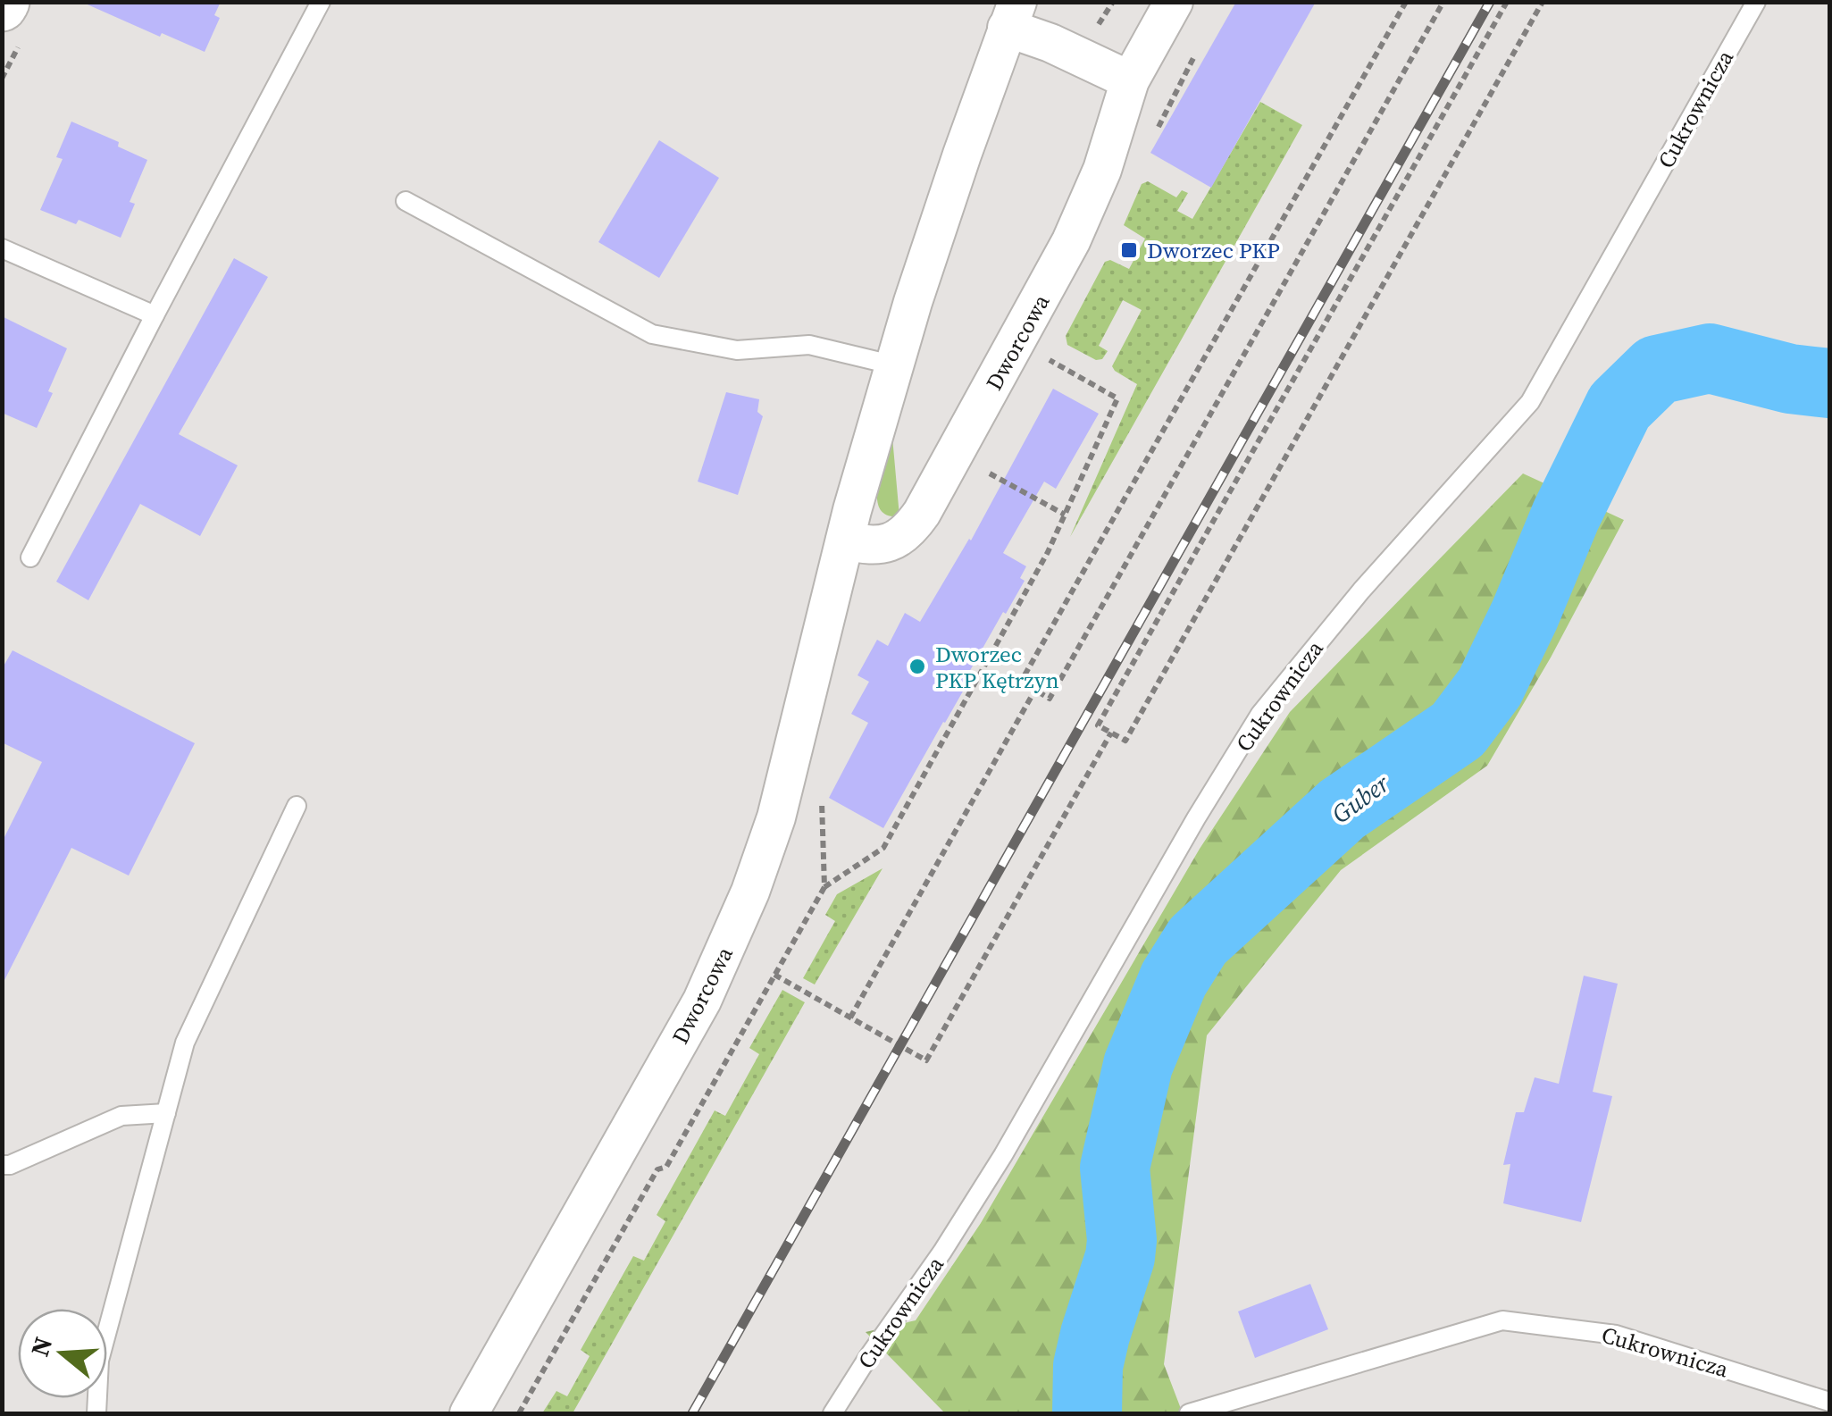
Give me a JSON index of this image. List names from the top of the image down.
{
  "streets": {
    "street": ["Dworcowa"],
    "lane": ["Cukrownicza"]
  },
  "water": ["Guber"],
  "places": {
    "transit": ["Dworzec PKP"],
    "other": ["Dworzec PKP Kętrzyn"]
  },
  "north": "left"
}
